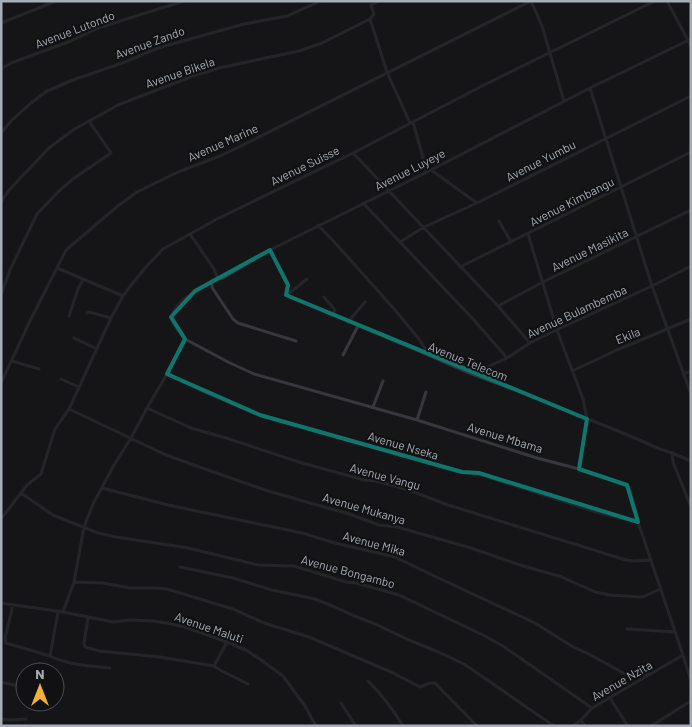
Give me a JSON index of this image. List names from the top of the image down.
{
  "streets": {
    "street": [
      "Avenue Lutondo",
      "Avenue Zando",
      "Avenue Bikela",
      "Avenue Marine",
      "Avenue Yumbu",
      "Avenue Suisse",
      "Avenue Luyeye",
      "Avenue Kimbangu",
      "Avenue Masikita",
      "Avenue Bulambemba",
      "Ekila",
      "Avenue Telecom",
      "Avenue Mbama",
      "Avenue Nseka",
      "Avenue Vangu",
      "Avenue Mukanya",
      "Avenue Mika",
      "Avenue Bongambo",
      "Avenue Maluti",
      "Avenue Nzita"
    ]
  },
  "crossings": [
    ["Avenue Suisse", "Avenue Mukanya"],
    ["Avenue Suisse", "Avenue Bongambo"],
    ["Avenue Luyeye", "Avenue Mbama"],
    ["Avenue Bulambemba", "Avenue Telecom"],
    ["Avenue Mbama", "Avenue Nseka"],
    ["Avenue Mbama", "Avenue Vangu"],
    ["Avenue Mbama", "Avenue Mukanya"],
    ["Avenue Mbama", "Avenue Nzita"],
    ["Avenue Mika", "Avenue Nzita"],
    ["Avenue Bongambo", "Avenue Nzita"]
  ],
  "north": "top"
}
